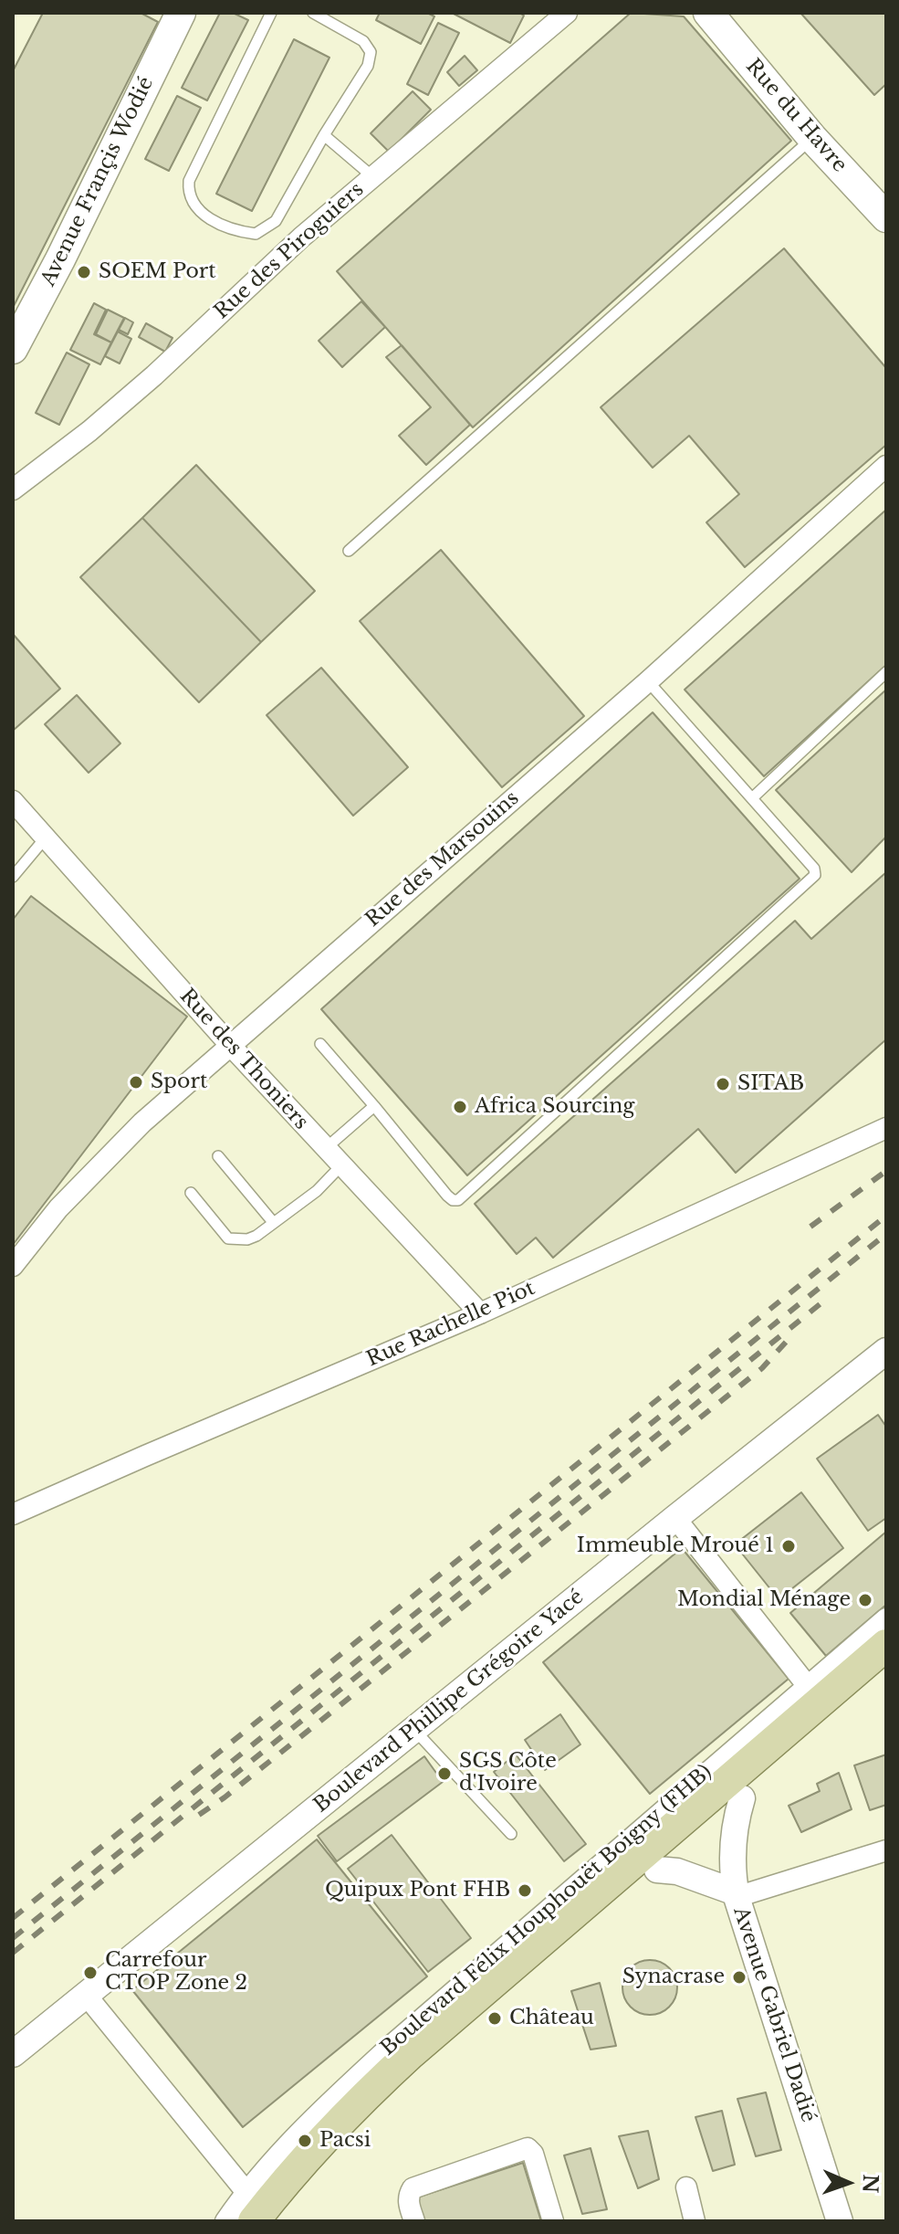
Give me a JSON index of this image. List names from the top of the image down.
{
  "streets": {
    "main road": ["Rue du Havre", "Avenue Françis Wodié", "Boulevard Félix Houphouët Boigny (FHB)"],
    "street": [
      "Rue des Piroguiers",
      "Rue des Marsouins",
      "Rue des Thoniers",
      "Rue Rachelle Piot",
      "Boulevard Phillipe Grégoire Yacé",
      "Avenue Gabriel Dadié"
    ]
  },
  "crossings": [
    ["Rue des Marsouins", "Rue des Thoniers"],
    ["Rue des Thoniers", "Rue Rachelle Piot"],
    ["Boulevard Félix Houphouët Boigny (FHB)", "Avenue Gabriel Dadié"]
  ],
  "places": [
    "SOEM Port",
    "Sport",
    "SITAB",
    "Africa Sourcing",
    "Immeuble Mroué 1",
    "Mondial Ménage",
    "SGS Côte d'Ivoire",
    "Quipux Pont FHB",
    "Carrefour CTOP Zone 2",
    "Synacrase",
    "Château",
    "Pacsi"
  ],
  "north": "right"
}
